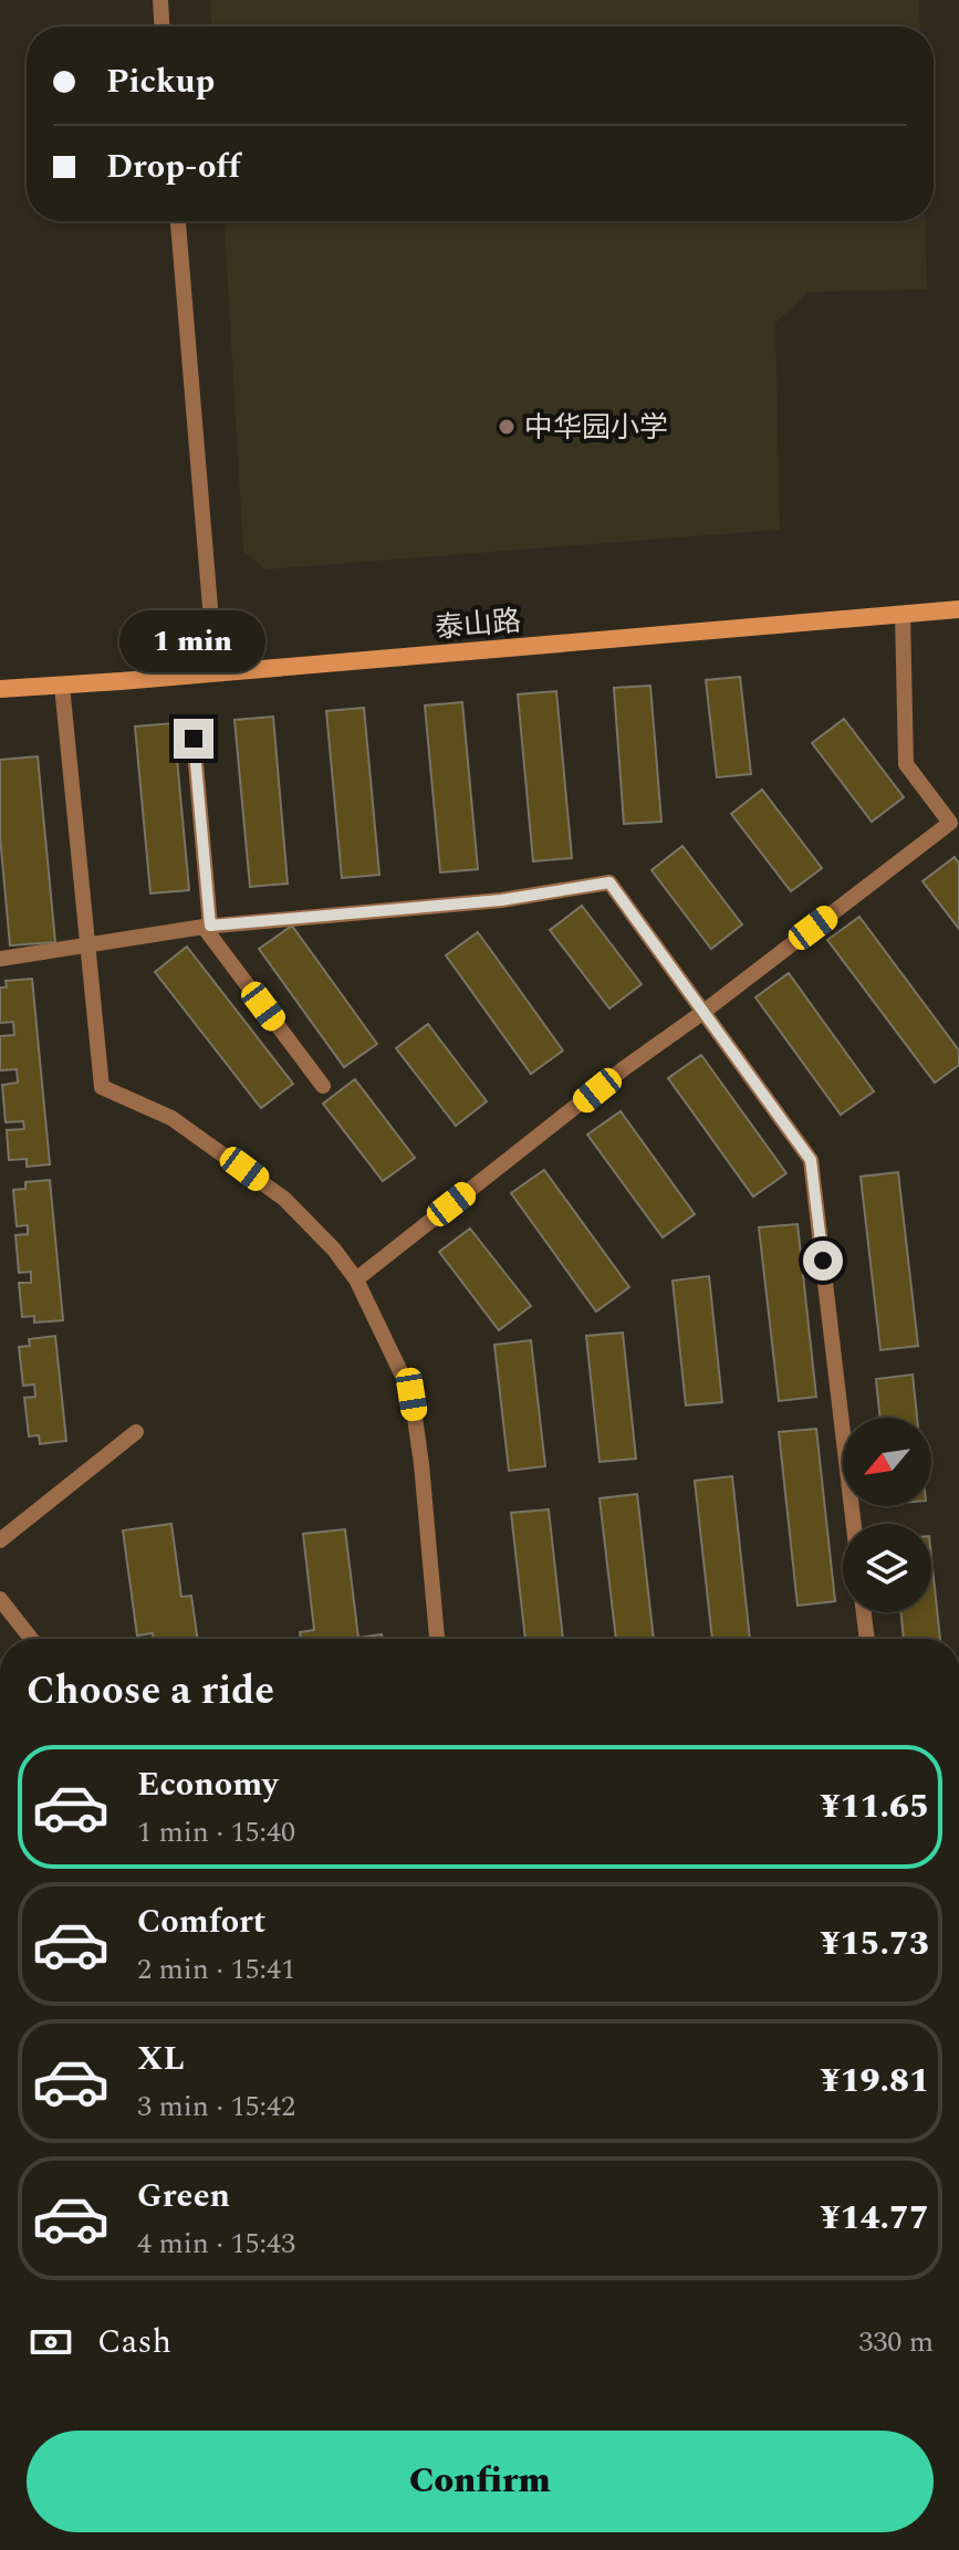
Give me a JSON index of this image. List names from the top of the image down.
{
  "streets": {
    "street": ["泰山路"]
  },
  "places": ["中华园小学"],
  "north": "bottom left",
  "page": {
    "banner": ["Pickup", "Drop-off"],
    "bubble": "1 min",
    "heading": "Choose a ride",
    "list": [
      {
        "name": "Economy",
        "note": "1 min · 15:40",
        "value": "¥11.65"
      },
      {
        "name": "Comfort",
        "note": "2 min · 15:41",
        "value": "¥15.73"
      },
      {
        "name": "XL",
        "note": "3 min · 15:42",
        "value": "¥19.81"
      },
      {
        "name": "Green",
        "note": "4 min · 15:43",
        "value": "¥14.77"
      }
    ],
    "pay": ["Cash", "330 m"],
    "buttons": "Confirm"
  }
}
